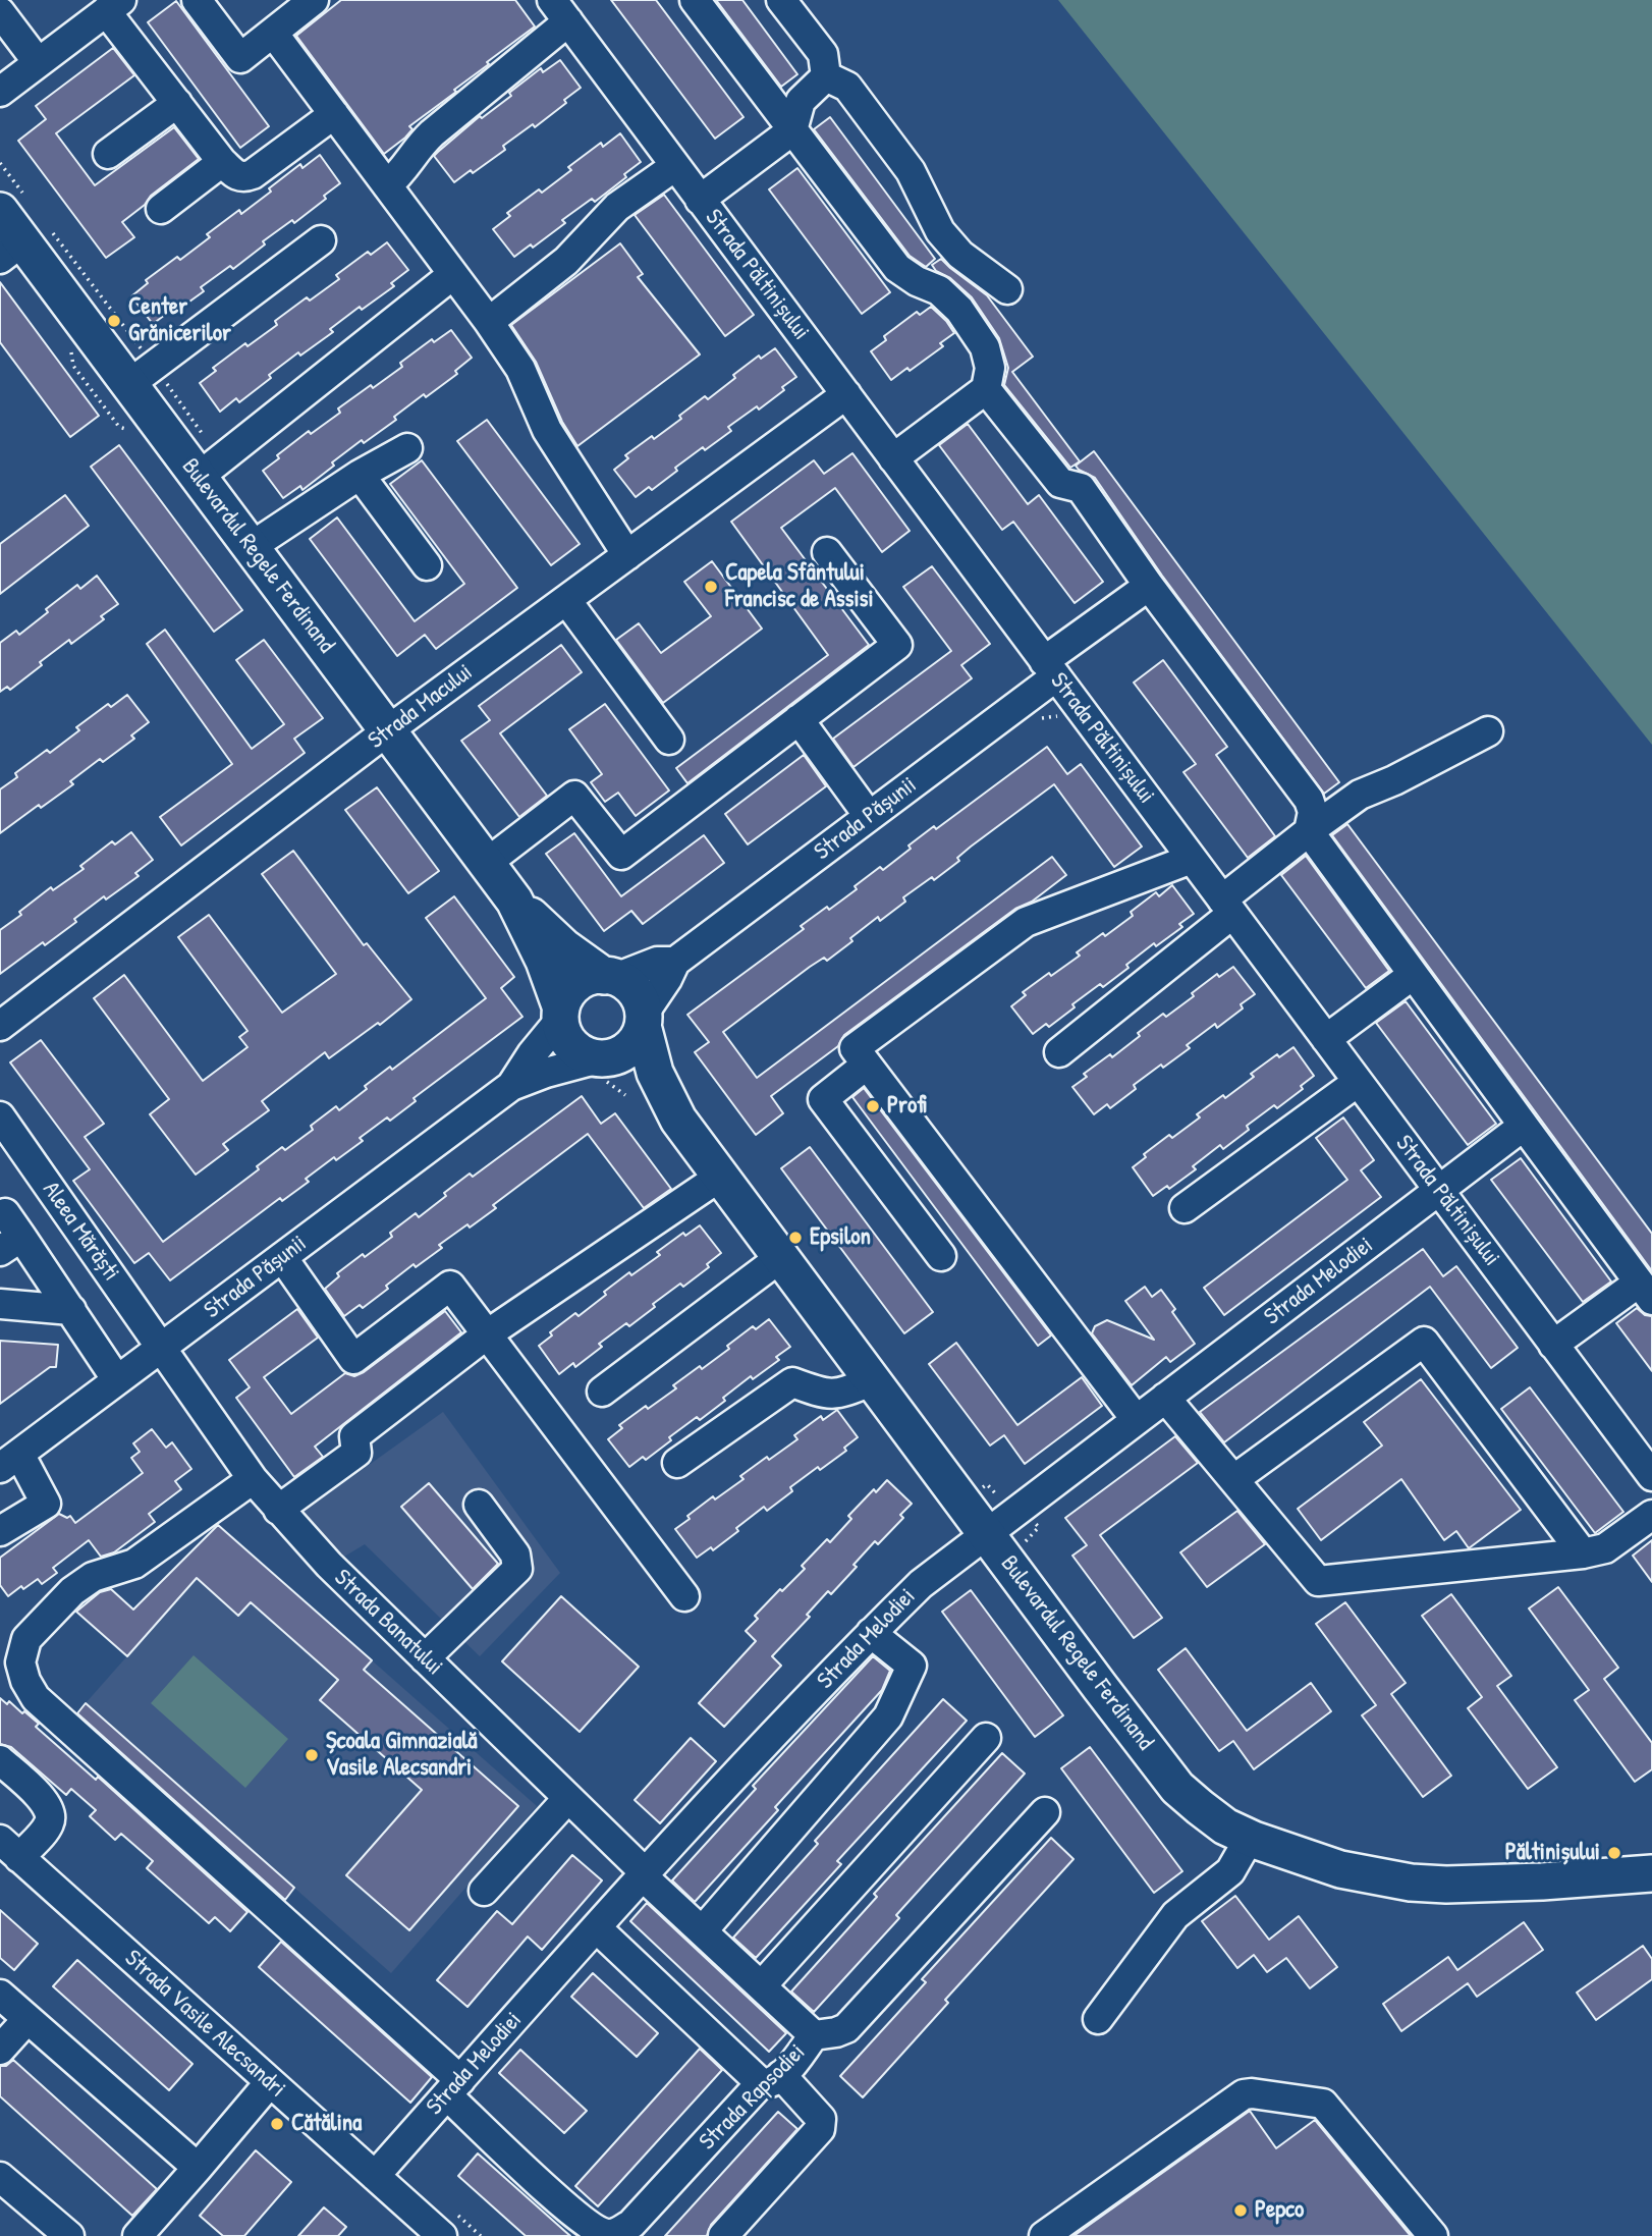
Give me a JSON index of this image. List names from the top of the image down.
{
  "streets": {
    "main road": ["Bulevardul Regele Ferdinand"],
    "street": [
      "Strada Păltinișului",
      "Strada Macului",
      "Strada Pășunii",
      "Aleea Mărăști",
      "Strada Melodiei",
      "Strada Banatului",
      "Strada Vasile Alecsandri",
      "Strada Rapsodiei"
    ]
  },
  "crossings": [
    ["Strada Păltinișului", "Strada Macului"],
    ["Strada Păltinișului", "Strada Pășunii"],
    ["Strada Păltinișului", "Strada Melodiei"],
    ["Bulevardul Regele Ferdinand", "Strada Macului"],
    ["Bulevardul Regele Ferdinand", "Strada Pășunii"],
    ["Bulevardul Regele Ferdinand", "Strada Melodiei"],
    ["Strada Pășunii", "Aleea Mărăști"],
    ["Strada Pășunii", "Strada Banatului"],
    ["Aleea Mărăști", "Strada Banatului"],
    ["Strada Melodiei", "Strada Banatului"],
    ["Strada Melodiei", "Strada Vasile Alecsandri"],
    ["Strada Melodiei", "Strada Rapsodiei"],
    ["Strada Banatului", "Strada Rapsodiei"]
  ],
  "places": [
    "Center Grănicerilor",
    "Capela Sfântului Francisc de Assisi",
    "Profi",
    "Epsilon",
    "Școala Gimnazială Vasile Alecsandri",
    "Păltinișului",
    "Cătălina",
    "Pepco"
  ]
}
